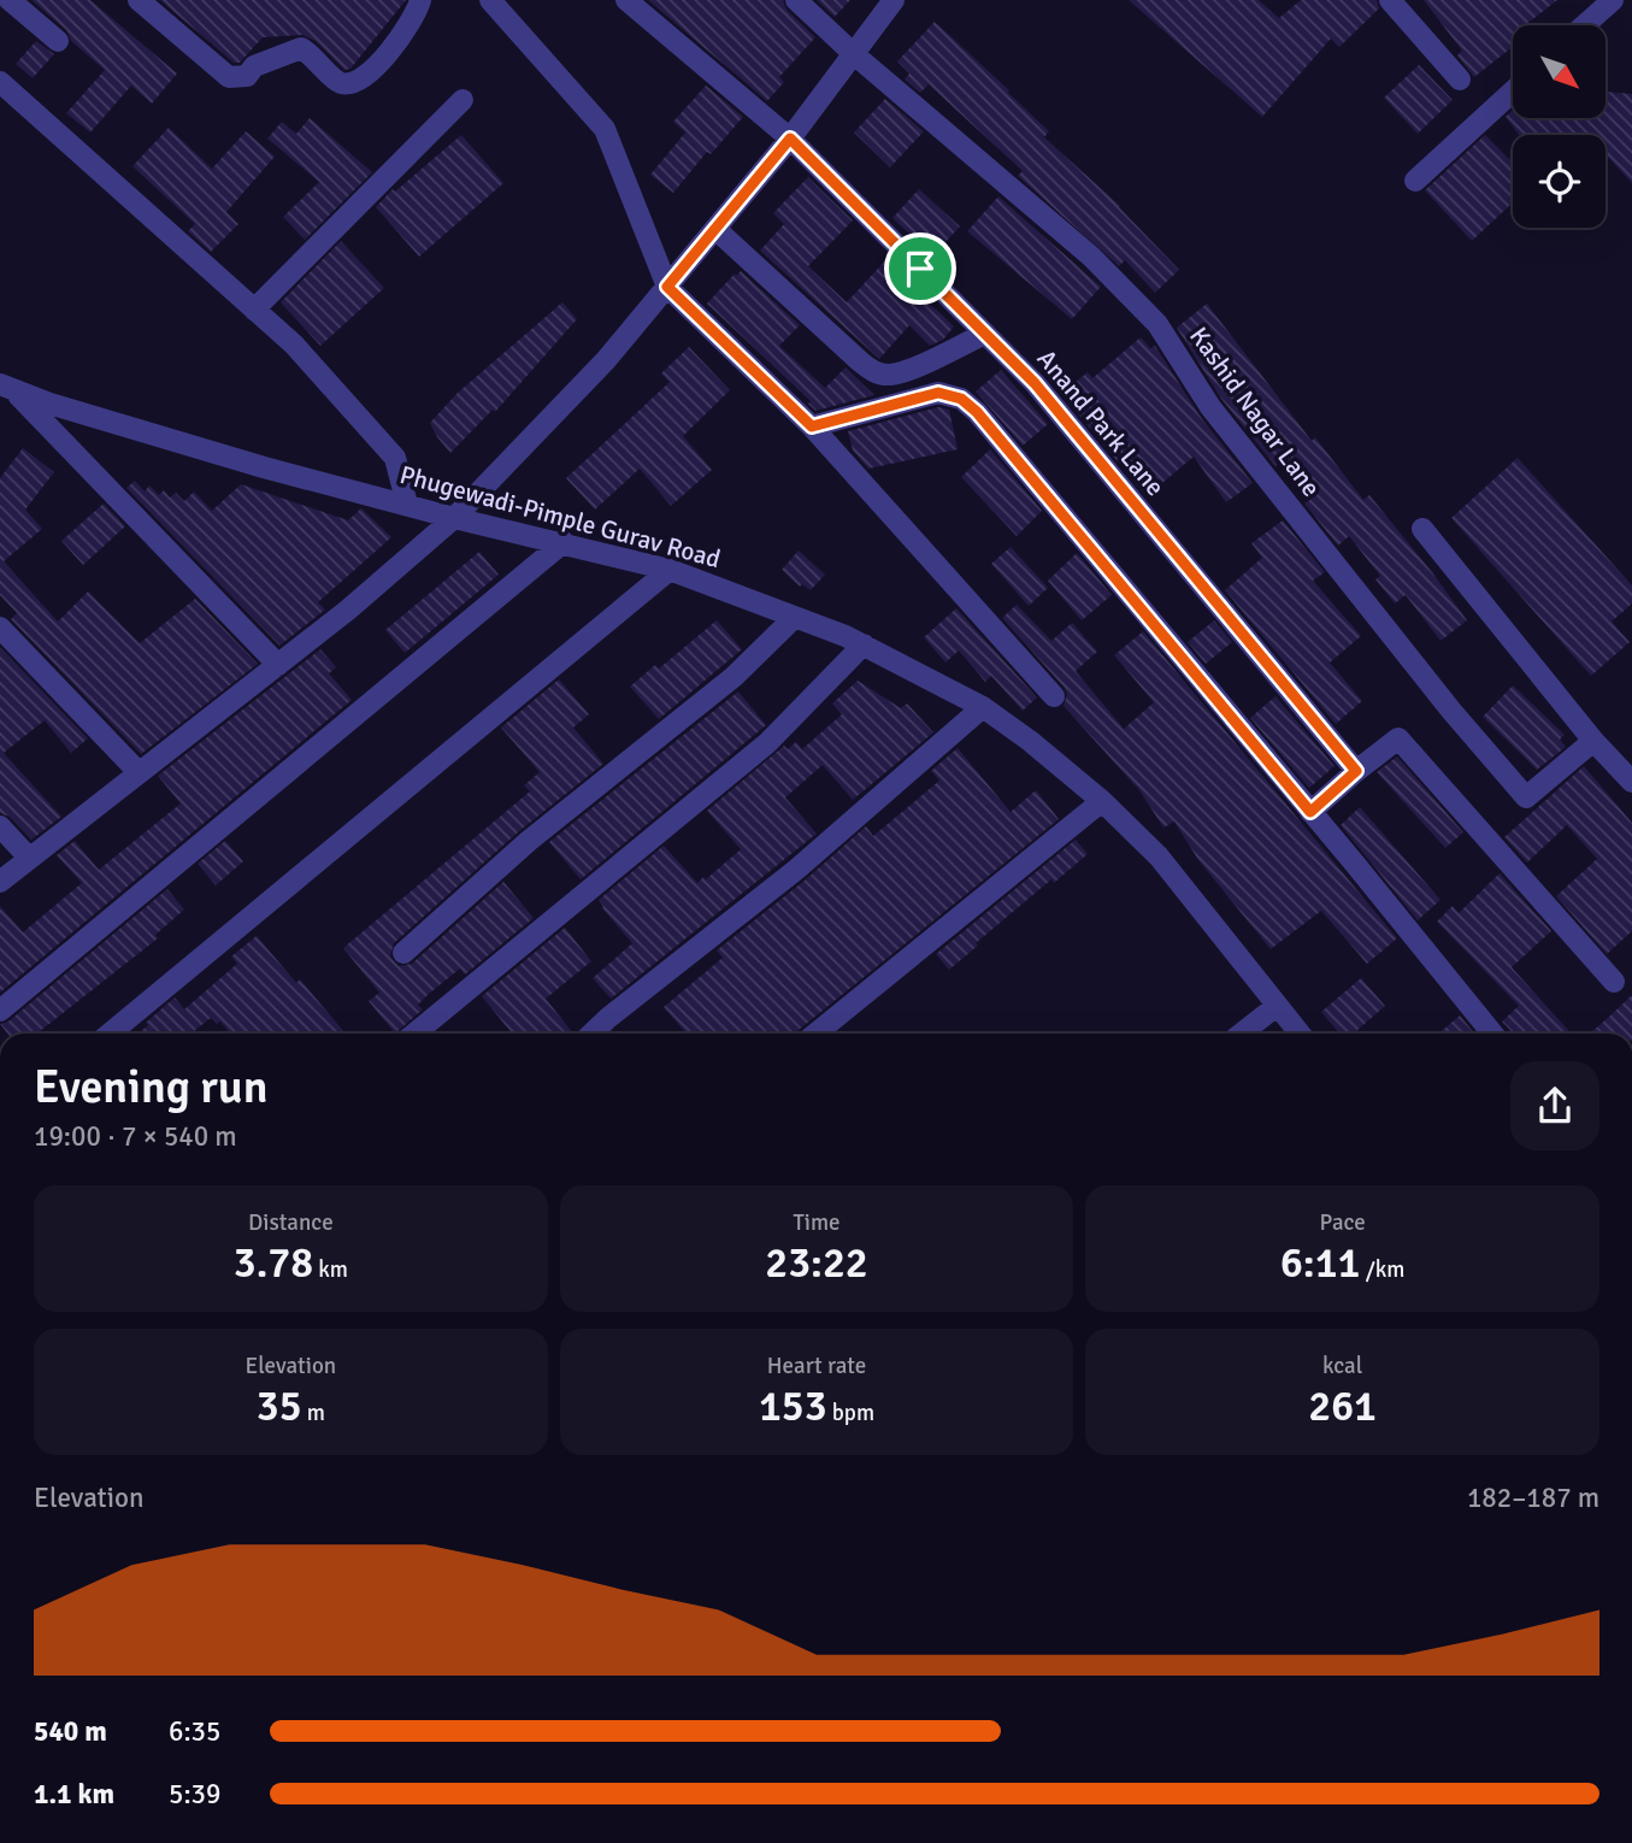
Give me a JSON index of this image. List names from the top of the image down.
{
  "streets": {
    "street": ["Kashid Nagar Lane", "Anand Park Lane", "Phugewadi-Pimple Gurav Road"]
  },
  "north": "bottom right",
  "page": {
    "heading": ["Evening run", "19:00 · 7 × 540 m"],
    "stats": [
      ["Distance", "3.78 km"],
      ["Time", "23:22"],
      ["Pace", "6:11 /km"],
      ["Elevation", "35 m"],
      ["Heart rate", "153 bpm"],
      ["kcal", "261"]
    ],
    "chart": ["Elevation", "182–187 m"],
    "list": [
      {
        "name": "540 m",
        "note": "6:35"
      },
      {
        "name": "1.1 km",
        "note": "5:39"
      }
    ]
  }
}
